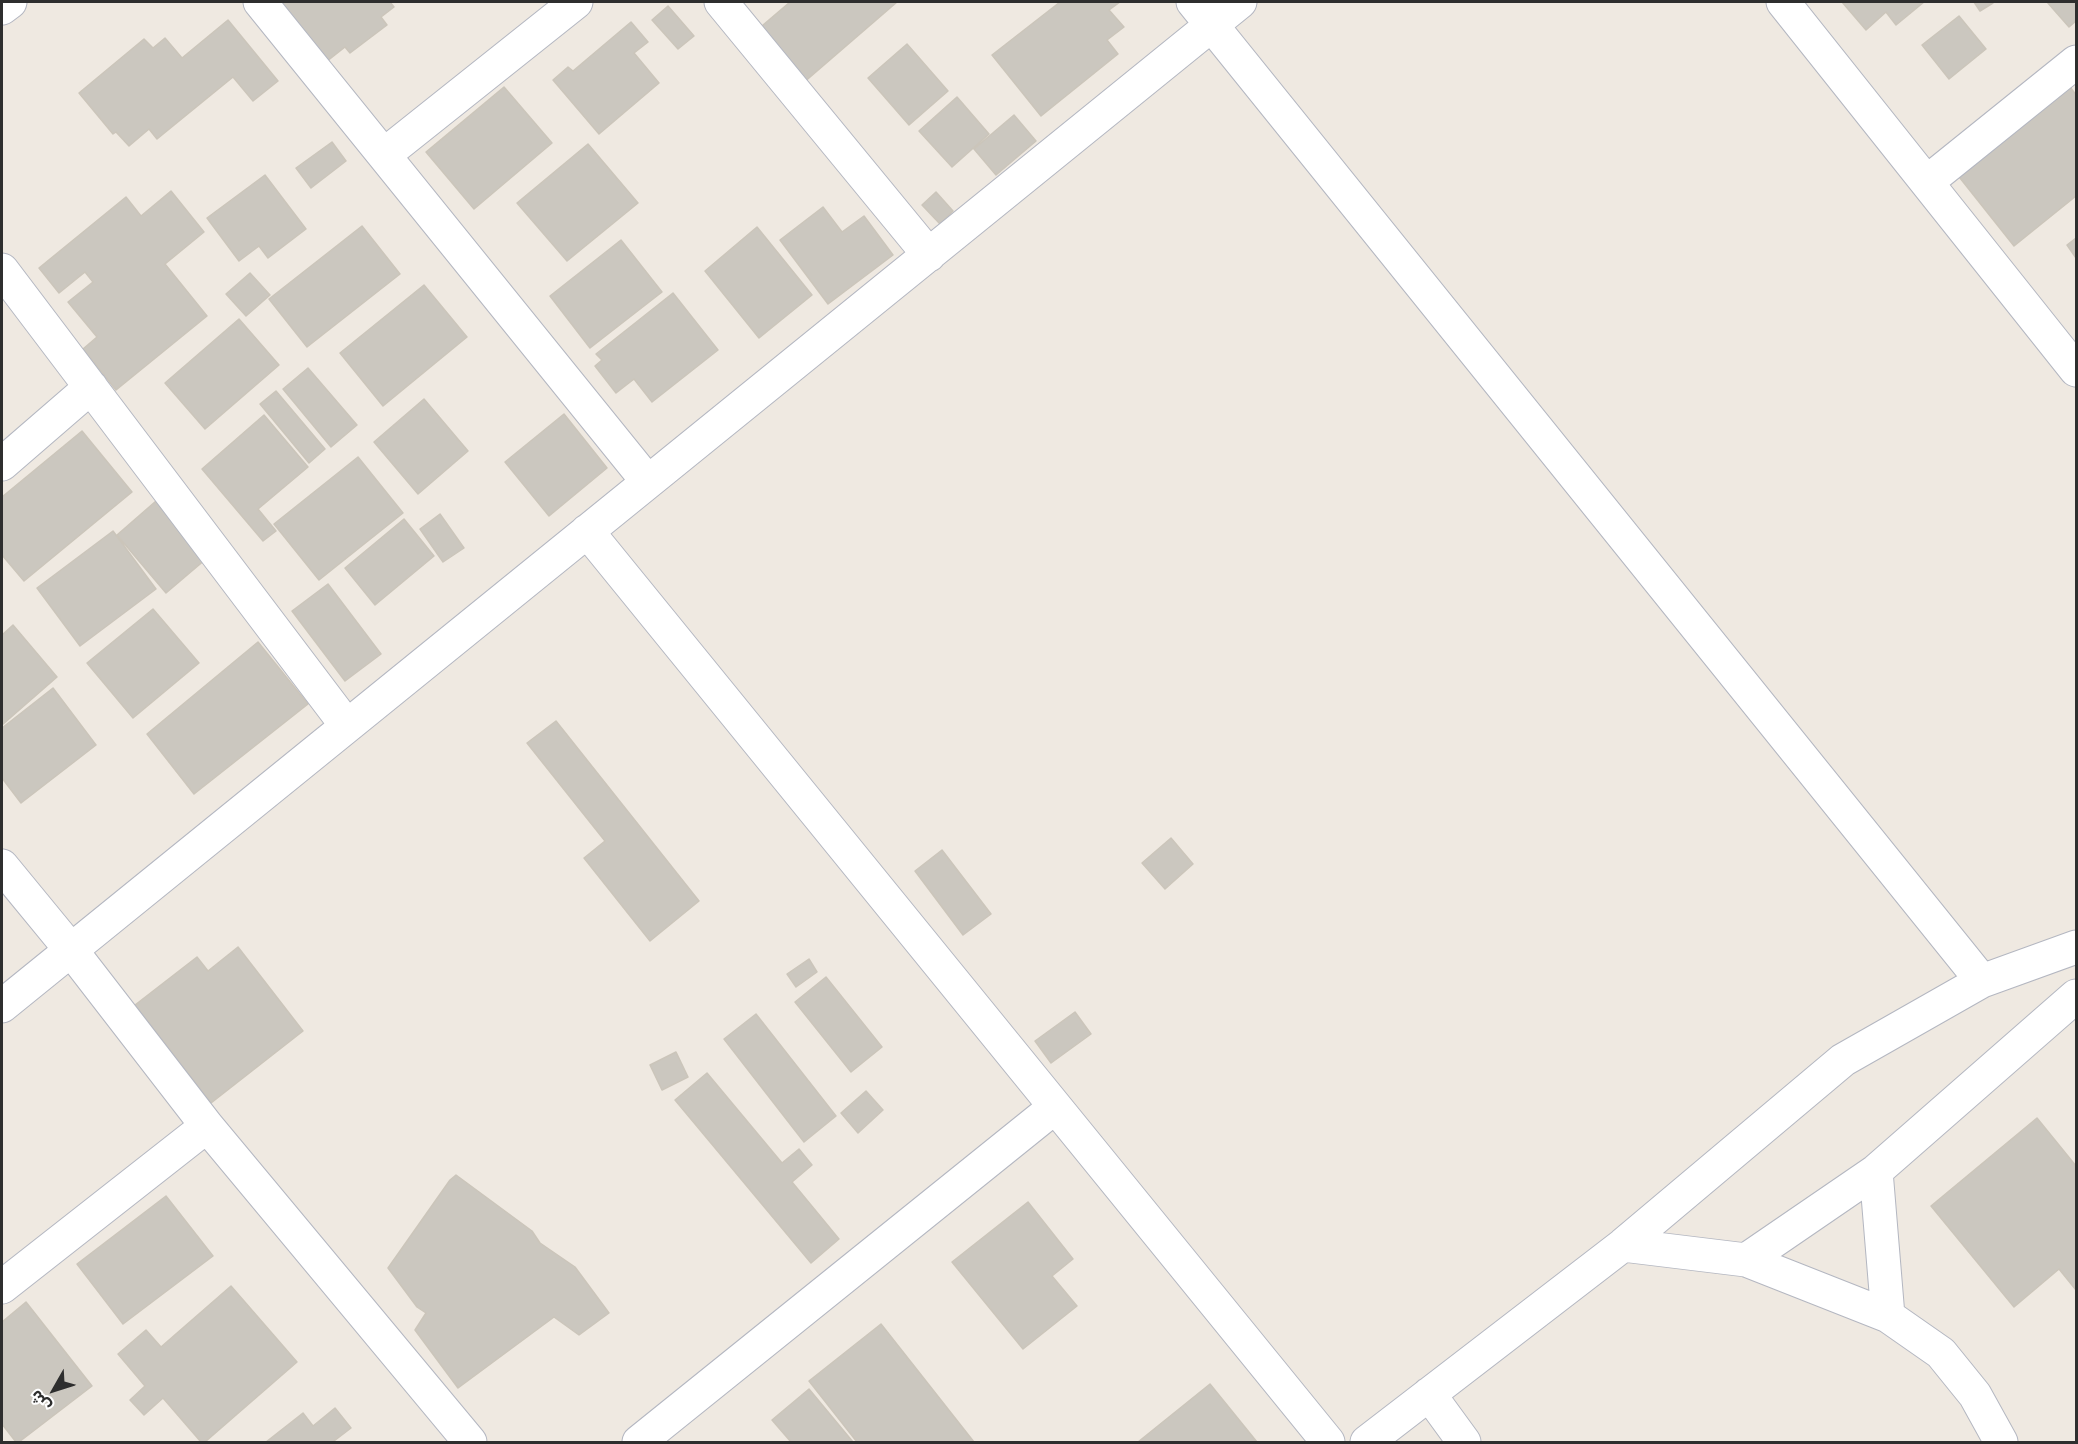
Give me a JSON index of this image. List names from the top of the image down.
{
  "north": "bottom left"
}
